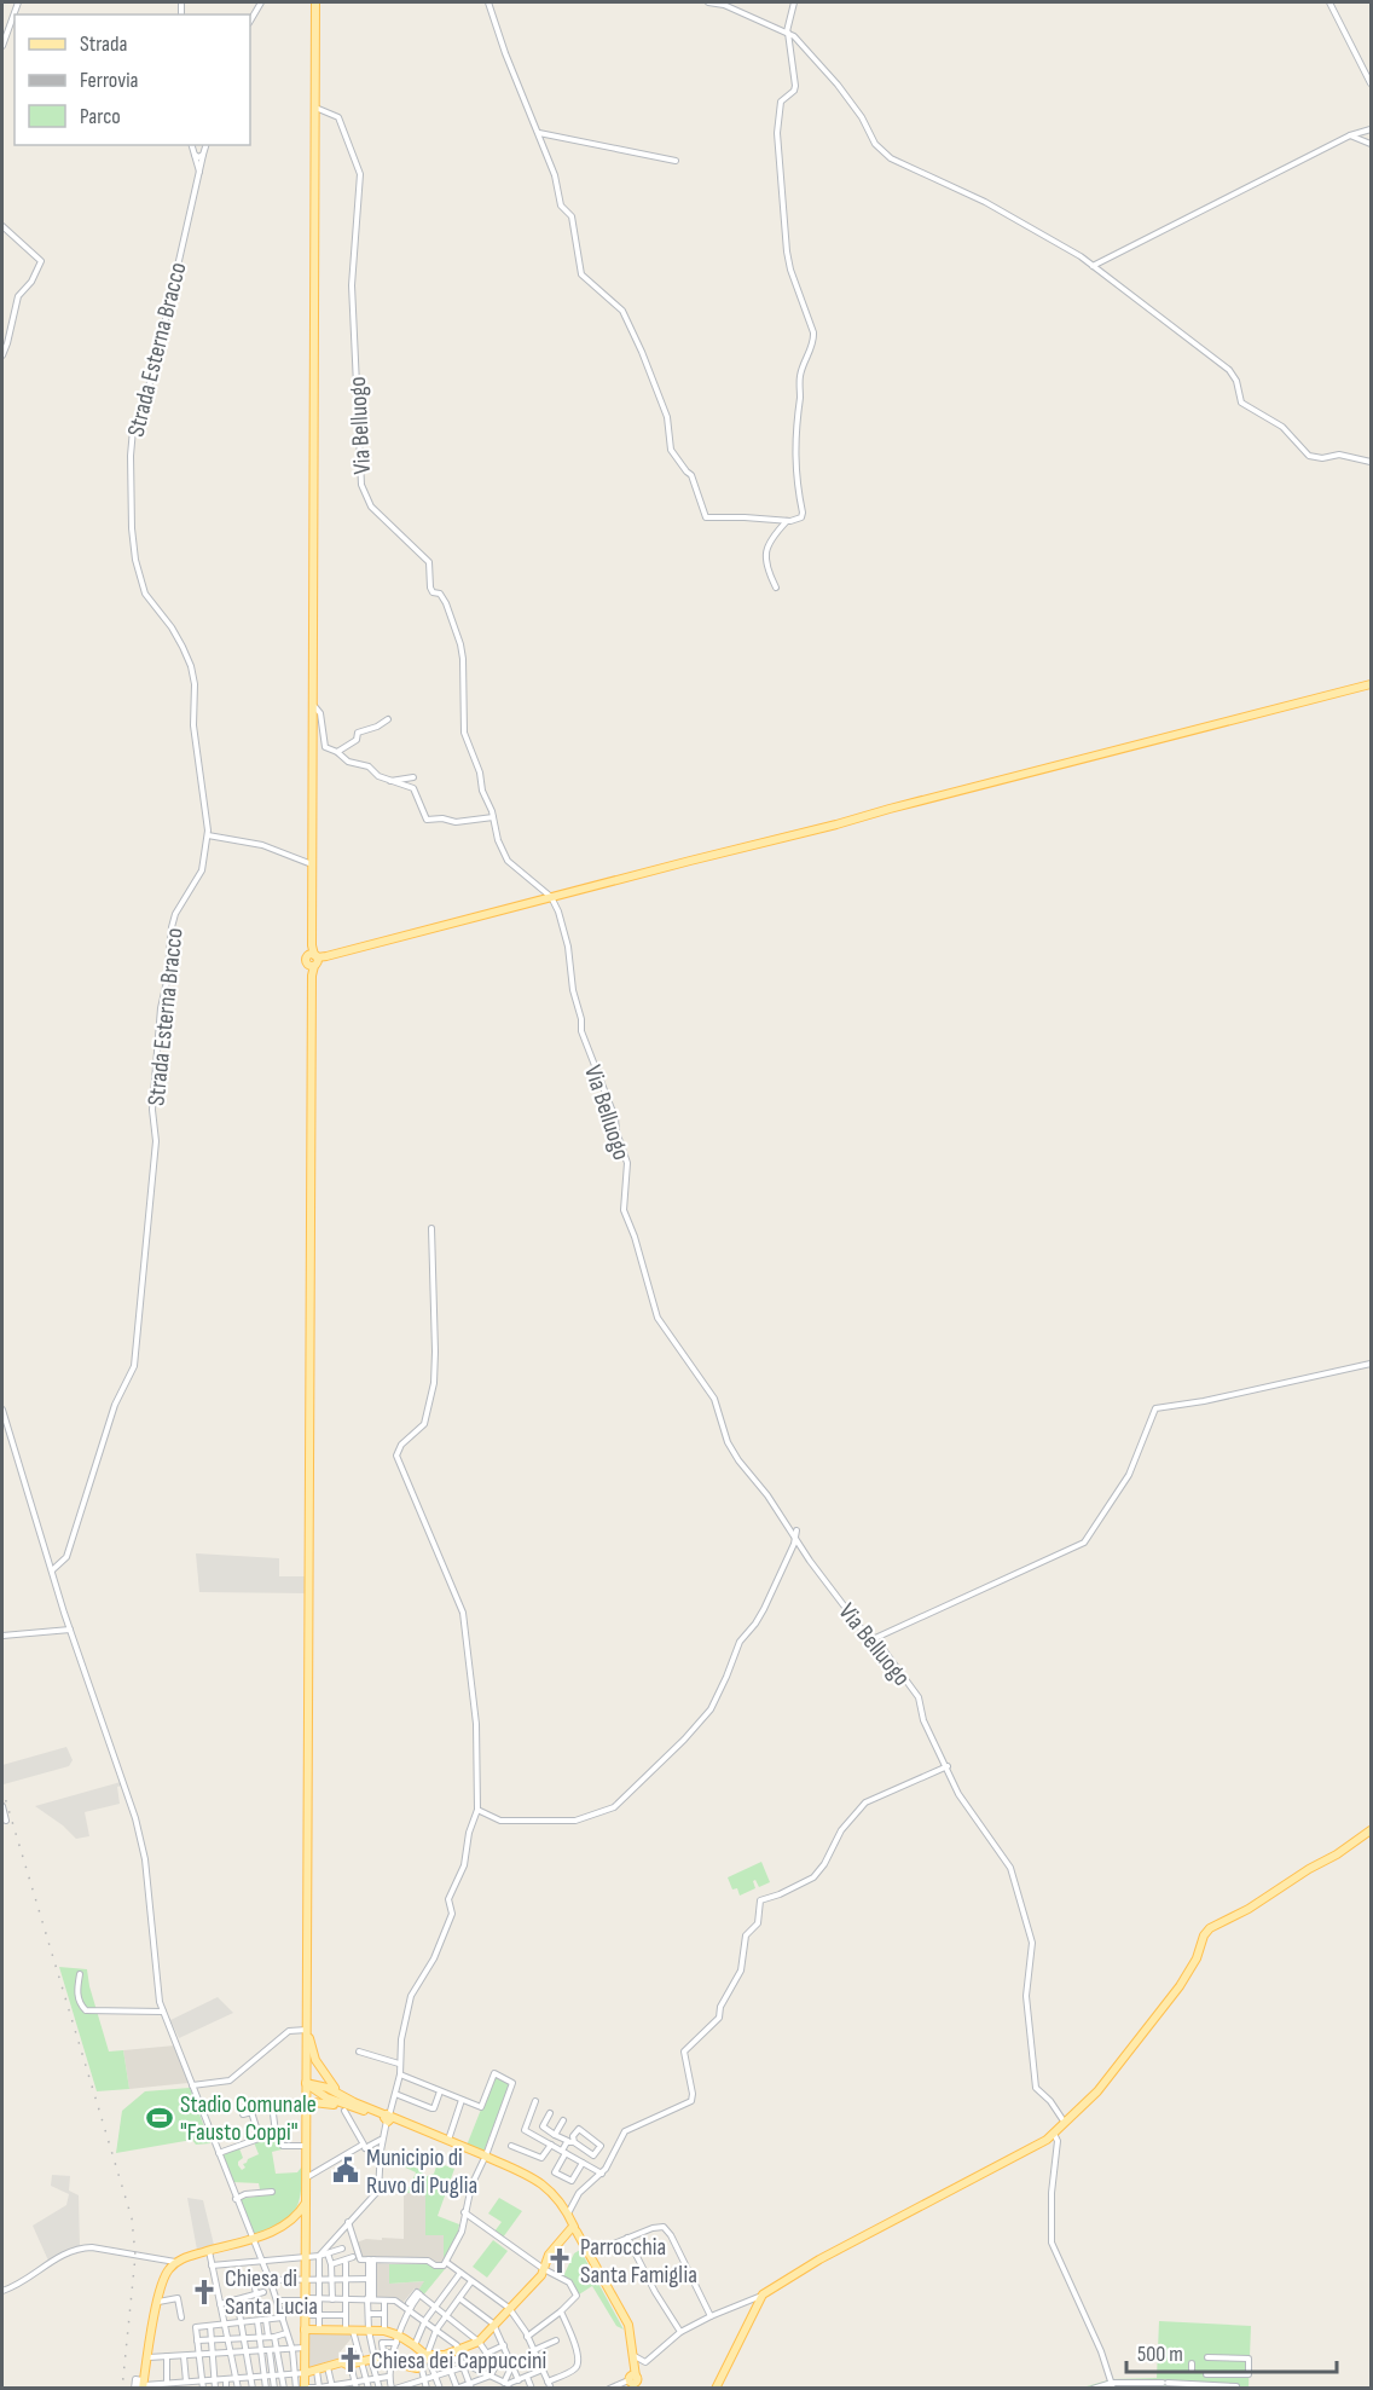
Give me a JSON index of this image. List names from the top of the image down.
{
  "streets": {
    "street": ["Strada Esterna Bracco", "Via Belluogo"]
  },
  "places": {
    "sports": ["Stadio Comunale \"Fausto Coppi\""],
    "public building": ["Municipio di Ruvo di Puglia"],
    "church": ["Parrocchia Santa Famiglia", "Chiesa di Santa Lucia", "Chiesa dei Cappuccini"]
  },
  "legend": ["Strada", "Ferrovia", "Parco"],
  "scale_bar": "500 m"
}
